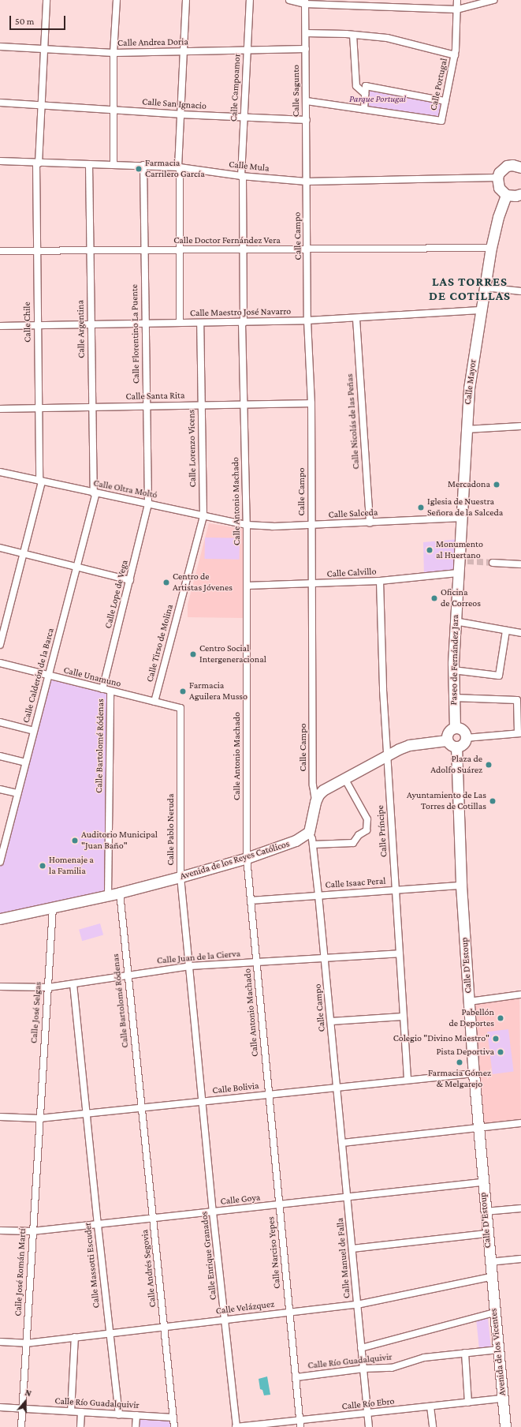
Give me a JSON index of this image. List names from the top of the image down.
{
  "streets": {
    "main road": [
      "Calle Mayor",
      "Paseo de Fernández Jara",
      "Avenida de los Reyes Católicos",
      "Calle D'Estoup",
      "Avenida de los Vicentes"
    ],
    "street": [
      "Calle Andrea Doria",
      "Calle Portugal",
      "Calle Campoamor",
      "Calle Sagunto",
      "Calle San Ignacio",
      "Calle Mula",
      "Calle Campo",
      "Calle Doctor Fernández Vera",
      "Calle Maestro José Navarro",
      "Calle Chile",
      "Calle Argentina",
      "Calle Florentino La Puente",
      "Calle Santa Rita",
      "Calle Nicolás de las Peñas",
      "Calle Lorenzo Vicens",
      "Calle Oltra Moltó",
      "Calle Antonio Machado",
      "Calle Salceda",
      "Calle Calvillo",
      "Calle Lope de Vega",
      "Calle Tirso de Molina",
      "Calle Calderón de la Barca",
      "Calle Unamuno",
      "Calle Bartolomé Ródenas",
      "Calle Pablo Neruda",
      "Calle Príncipe",
      "Calle Isaac Peral",
      "Calle Juan de la Cierva",
      "Calle José Selgas",
      "Calle Bolivia",
      "Calle Goya",
      "Calle Narciso Yepes",
      "Calle Enrique Granados",
      "Calle Manuel de Falla",
      "Calle Massotti Escuder",
      "Calle Andrés Segovia",
      "Calle José Román Martí",
      "Calle Velázquez",
      "Calle Río Guadalquivir",
      "Calle Río Ebro"
    ]
  },
  "crossings": [
    ["Calle Andrea Doria", "Calle Campoamor"],
    ["Calle Andrea Doria", "Calle Sagunto"],
    ["Calle Andrea Doria", "Calle Chile"],
    ["Calle Portugal", "Calle Sagunto"],
    ["Calle Campoamor", "Calle San Ignacio"],
    ["Calle Campoamor", "Calle Mula"],
    ["Calle Campoamor", "Calle Antonio Machado"],
    ["Calle Sagunto", "Calle San Ignacio"],
    ["Calle Sagunto", "Calle Mula"],
    ["Calle Sagunto", "Calle Campo"],
    ["Calle San Ignacio", "Calle Chile"],
    ["Calle Mula", "Calle Campo"],
    ["Calle Mula", "Calle Chile"],
    ["Calle Mula", "Calle Argentina"],
    ["Calle Mula", "Calle Florentino La Puente"],
    ["Calle Mula", "Calle Antonio Machado"],
    ["Calle Campo", "Calle Doctor Fernández Vera"],
    ["Calle Campo", "Calle Maestro José Navarro"],
    ["Calle Campo", "Calle Santa Rita"],
    ["Calle Campo", "Calle Salceda"],
    ["Calle Campo", "Calle Calvillo"],
    ["Calle Campo", "Avenida de los Reyes Católicos"],
    ["Calle Campo", "Calle Isaac Peral"],
    ["Calle Campo", "Calle Juan de la Cierva"],
    ["Calle Campo", "Calle Bolivia"],
    ["Calle Campo", "Calle Manuel de Falla"],
    ["Calle Doctor Fernández Vera", "Calle Chile"],
    ["Calle Doctor Fernández Vera", "Calle Argentina"],
    ["Calle Doctor Fernández Vera", "Calle Florentino La Puente"],
    ["Calle Doctor Fernández Vera", "Calle Mayor"],
    ["Calle Doctor Fernández Vera", "Calle Antonio Machado"],
    ["Calle Maestro José Navarro", "Calle Chile"],
    ["Calle Maestro José Navarro", "Calle Argentina"],
    ["Calle Maestro José Navarro", "Calle Florentino La Puente"],
    ["Calle Maestro José Navarro", "Calle Mayor"],
    ["Calle Maestro José Navarro", "Calle Nicolás de las Peñas"],
    ["Calle Maestro José Navarro", "Calle Lorenzo Vicens"],
    ["Calle Maestro José Navarro", "Calle Antonio Machado"],
    ["Calle Chile", "Calle Santa Rita"],
    ["Calle Chile", "Calle Oltra Moltó"],
    ["Calle Argentina", "Calle Santa Rita"],
    ["Calle Argentina", "Calle Oltra Moltó"],
    ["Calle Argentina", "Calle Calderón de la Barca"],
    ["Calle Florentino La Puente", "Calle Santa Rita"],
    ["Calle Florentino La Puente", "Calle Oltra Moltó"],
    ["Calle Florentino La Puente", "Calle Lope de Vega"],
    ["Calle Mayor", "Calle Salceda"],
    ["Calle Mayor", "Calle Calvillo"],
    ["Calle Mayor", "Paseo de Fernández Jara"],
    ["Calle Santa Rita", "Calle Lorenzo Vicens"],
    ["Calle Santa Rita", "Calle Antonio Machado"],
    ["Calle Nicolás de las Peñas", "Calle Salceda"],
    ["Calle Lorenzo Vicens", "Calle Oltra Moltó"],
    ["Calle Lorenzo Vicens", "Calle Tirso de Molina"],
    ["Calle Oltra Moltó", "Calle Antonio Machado"],
    ["Calle Oltra Moltó", "Calle Salceda"],
    ["Calle Oltra Moltó", "Calle Lope de Vega"],
    ["Calle Oltra Moltó", "Calle Tirso de Molina"],
    ["Calle Oltra Moltó", "Calle Calderón de la Barca"],
    ["Calle Antonio Machado", "Calle Salceda"],
    ["Calle Antonio Machado", "Calle Calvillo"],
    ["Calle Antonio Machado", "Avenida de los Reyes Católicos"],
    ["Calle Antonio Machado", "Calle Isaac Peral"],
    ["Calle Antonio Machado", "Calle Juan de la Cierva"],
    ["Calle Antonio Machado", "Calle Bolivia"],
    ["Calle Antonio Machado", "Calle Narciso Yepes"],
    ["Calle Calvillo", "Paseo de Fernández Jara"],
    ["Calle Calvillo", "Calle Príncipe"],
    ["Calle Lope de Vega", "Calle Unamuno"],
    ["Calle Tirso de Molina", "Calle Unamuno"],
    ["Paseo de Fernández Jara", "Calle D'Estoup"],
    ["Calle Calderón de la Barca", "Calle Unamuno"],
    ["Calle Unamuno", "Calle Bartolomé Ródenas"],
    ["Calle Unamuno", "Calle Pablo Neruda"],
    ["Calle Bartolomé Ródenas", "Avenida de los Reyes Católicos"],
    ["Calle Bartolomé Ródenas", "Calle Juan de la Cierva"],
    ["Calle Bartolomé Ródenas", "Calle Bolivia"],
    ["Calle Bartolomé Ródenas", "Calle Andrés Segovia"],
    ["Calle Pablo Neruda", "Avenida de los Reyes Católicos"],
    ["Calle Pablo Neruda", "Calle Juan de la Cierva"],
    ["Calle Pablo Neruda", "Calle Bolivia"],
    ["Calle Pablo Neruda", "Calle Enrique Granados"],
    ["Calle Príncipe", "Calle Isaac Peral"],
    ["Calle Príncipe", "Calle Juan de la Cierva"],
    ["Calle Príncipe", "Calle Bolivia"],
    ["Avenida de los Reyes Católicos", "Calle José Selgas"],
    ["Calle Isaac Peral", "Calle D'Estoup"],
    ["Calle Juan de la Cierva", "Calle José Selgas"],
    ["Calle Juan de la Cierva", "Calle Massotti Escuder"],
    ["Calle D'Estoup", "Calle Bolivia"],
    ["Calle D'Estoup", "Calle Goya"],
    ["Calle D'Estoup", "Calle Velázquez"],
    ["Calle D'Estoup", "Avenida de los Vicentes"],
    ["Calle José Selgas", "Calle Bolivia"],
    ["Calle José Selgas", "Calle José Román Martí"],
    ["Calle Bolivia", "Calle Narciso Yepes"],
    ["Calle Bolivia", "Calle Enrique Granados"],
    ["Calle Bolivia", "Calle Manuel de Falla"],
    ["Calle Bolivia", "Calle Massotti Escuder"],
    ["Calle Bolivia", "Calle Andrés Segovia"],
    ["Calle Bolivia", "Calle José Román Martí"],
    ["Calle Goya", "Calle Narciso Yepes"],
    ["Calle Goya", "Calle Enrique Granados"],
    ["Calle Goya", "Calle Manuel de Falla"],
    ["Calle Goya", "Calle Massotti Escuder"],
    ["Calle Goya", "Calle Andrés Segovia"],
    ["Calle Goya", "Calle José Román Martí"],
    ["Calle Narciso Yepes", "Calle Velázquez"],
    ["Calle Narciso Yepes", "Calle Río Guadalquivir"],
    ["Calle Narciso Yepes", "Calle Río Ebro"],
    ["Calle Enrique Granados", "Calle Velázquez"],
    ["Calle Enrique Granados", "Calle Río Ebro"],
    ["Calle Manuel de Falla", "Calle Velázquez"],
    ["Calle Manuel de Falla", "Calle Río Guadalquivir"],
    ["Calle Manuel de Falla", "Calle Río Ebro"],
    ["Calle Massotti Escuder", "Calle Velázquez"],
    ["Calle Massotti Escuder", "Calle Río Guadalquivir"],
    ["Calle Andrés Segovia", "Calle Velázquez"],
    ["Calle Andrés Segovia", "Calle Río Guadalquivir"],
    ["Calle José Román Martí", "Calle Velázquez"],
    ["Calle José Román Martí", "Calle Río Guadalquivir"],
    ["Calle Velázquez", "Avenida de los Vicentes"],
    ["Avenida de los Vicentes", "Calle Río Guadalquivir"],
    ["Avenida de los Vicentes", "Calle Río Ebro"]
  ],
  "districts": ["LAS TORRES DE COTILLAS"],
  "parks": ["Parque Portugal"],
  "places": [
    "Farmacia Carrilero García",
    "Mercadona",
    "Iglesia de Nuestra Señora de la Salceda",
    "Monumento al Huertano",
    "Centro de Artistas Jóvenes",
    "Oficina de Correos",
    "Centro Social Intergeneracional",
    "Farmacia Aguilera Musso",
    "Plaza de Adolfo Suárez",
    "Ayuntamiento de Las Torres de Cotillas",
    "Auditorio Municipal \"Juan Baño\"",
    "Homenaje a la Familia",
    "Pabellón de Deportes",
    "Colegio \"Divino Maestro\"",
    "Pista Deportiva",
    "Farmacia Gómez & Melgarejo"
  ],
  "scale_bar": "50 m",
  "north": "top"
}
